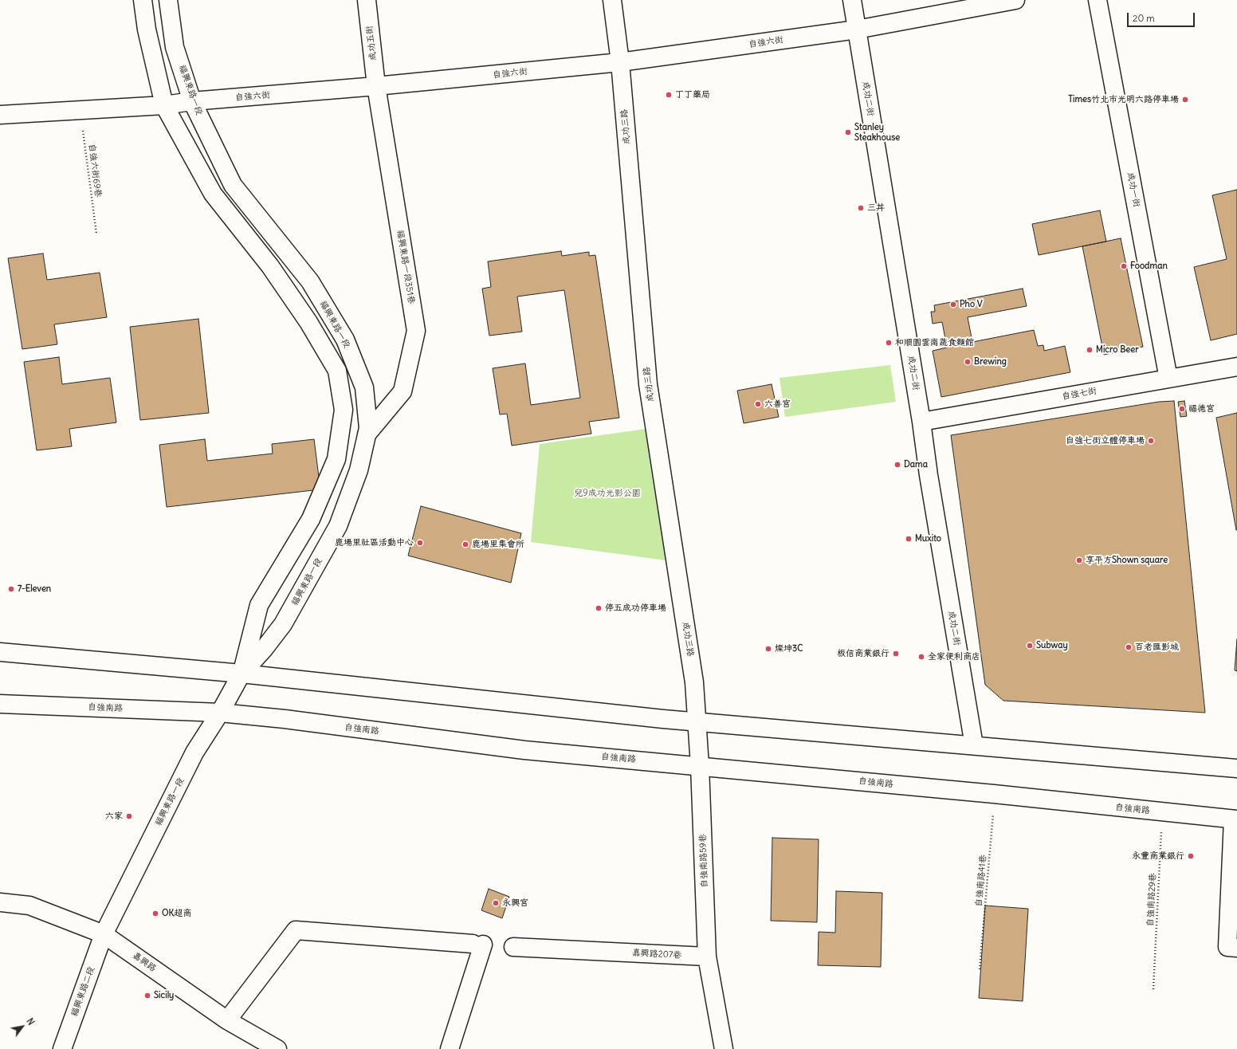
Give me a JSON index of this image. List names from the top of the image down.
{
  "streets": {
    "street": [
      "自強六街",
      "成功五街",
      "福興東路一段",
      "成功二街",
      "成功三路",
      "成功一街",
      "福興東路一段351巷",
      "自強七街",
      "自強南路",
      "自強南路59巷",
      "嘉興路207巷",
      "嘉興路",
      "福興東路二段"
    ],
    "path": ["自強六街69巷", "自強南路41巷", "自強南路29巷"]
  },
  "crossings": [
    ["自強六街", "成功五街"],
    ["自強六街", "福興東路一段"],
    ["自強六街", "成功二街"],
    ["自強六街", "成功三路"],
    ["自強六街", "自強六街69巷"],
    ["自強六街", "福興東路一段351巷"],
    ["成功五街", "福興東路一段351巷"],
    ["福興東路一段", "福興東路一段351巷"],
    ["福興東路一段", "自強南路"],
    ["福興東路一段", "嘉興路"],
    ["福興東路一段", "福興東路二段"],
    ["成功二街", "自強七街"],
    ["成功三路", "自強南路"],
    ["成功三路", "自強南路59巷"],
    ["成功一街", "自強七街"],
    ["自強南路", "自強南路59巷"],
    ["自強南路", "自強南路41巷"],
    ["自強南路", "自強南路29巷"],
    ["自強南路59巷", "嘉興路207巷"],
    ["嘉興路", "福興東路二段"]
  ],
  "parks": ["兒9成功光影公園"],
  "places": [
    "丁丁藥局",
    "Times竹北市光明六路停車場",
    "Stanley Steakhouse",
    "三丼",
    "Foodman",
    "Pho V",
    "和順園雲南蔬食麵館",
    "Micro Beer",
    "Brewing",
    "六善宮",
    "福德宫",
    "自強七街立體停車場",
    "Dama",
    "Muxito",
    "鹿場里社區活動中心",
    "鹿場里集會所",
    "享平方Shown square",
    "7-Eleven",
    "停五成功停車場",
    "Subway",
    "百老匯影城",
    "燦坤3C",
    "板信商業銀行",
    "全家便利商店",
    "六家",
    "永豐商業銀行",
    "永興宮",
    "OK超商",
    "Sicily"
  ],
  "scale_bar": "20 m",
  "north": "top right"
}
